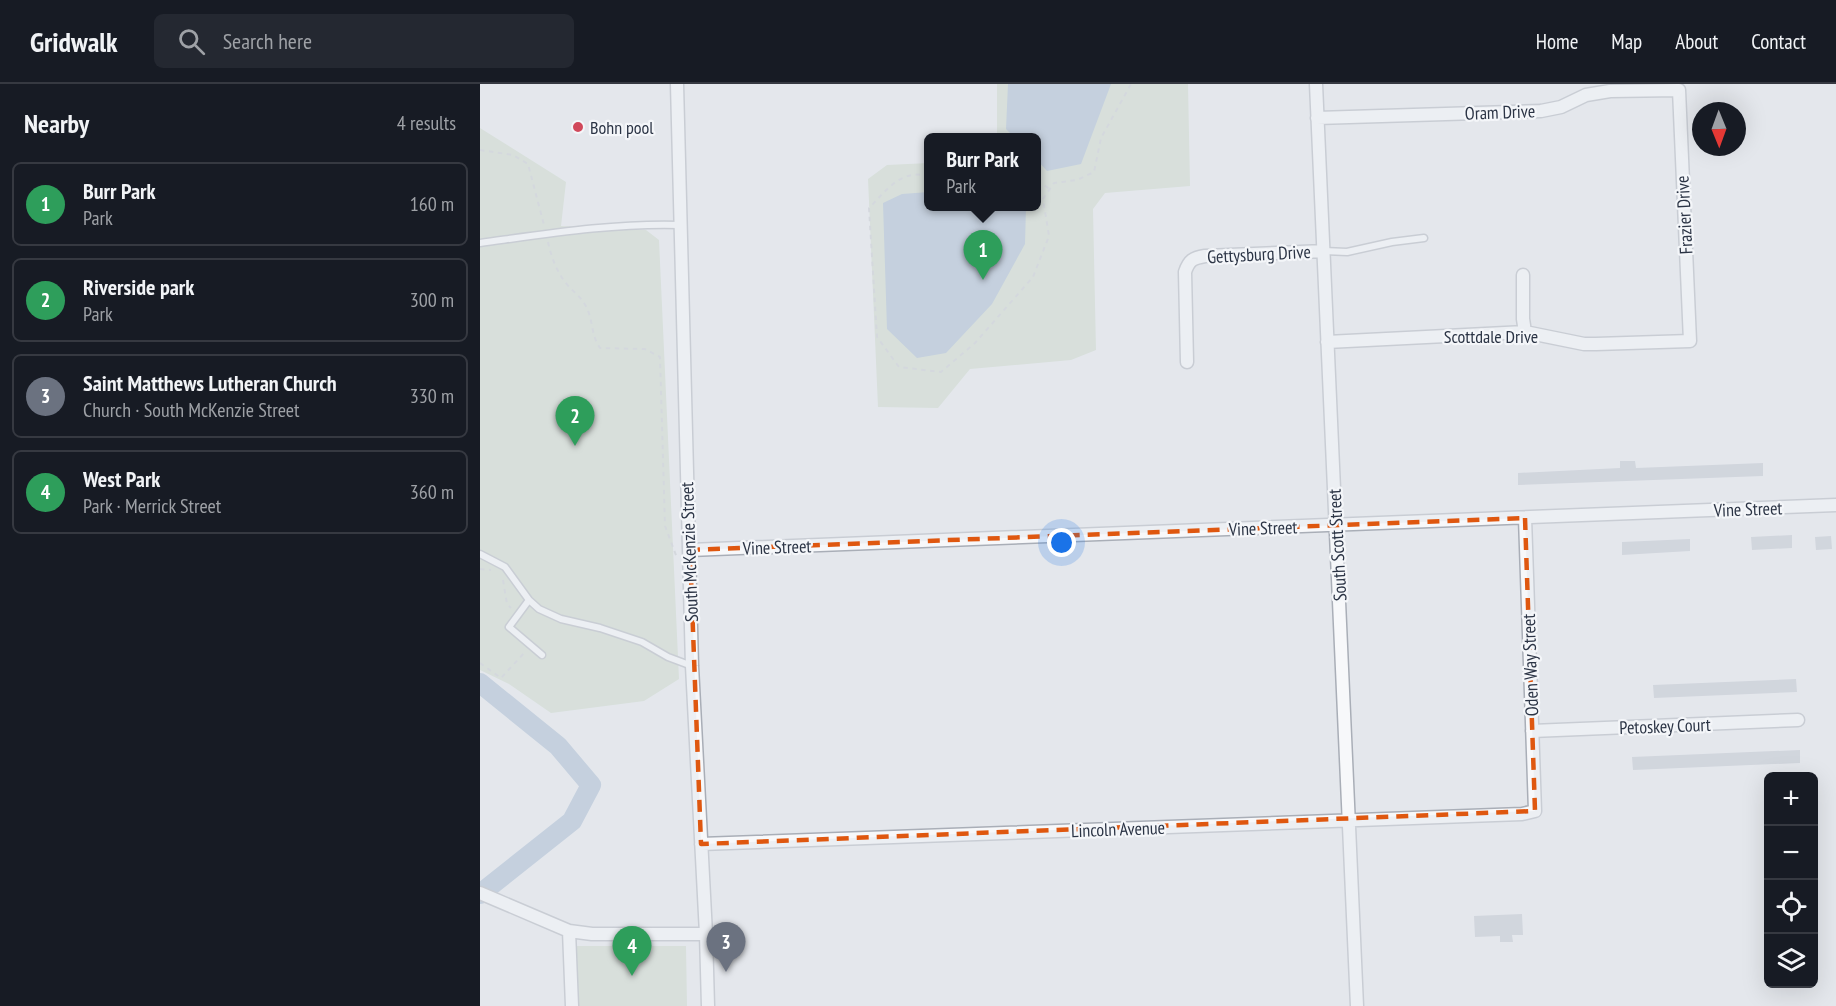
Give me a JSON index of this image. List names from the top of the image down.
{
  "streets": {
    "street": [
      "Oram Drive",
      "Frazier Drive",
      "Gettysburg Drive",
      "Scottdale Drive",
      "Vine Street",
      "South Scott Street",
      "South McKenzie Street",
      "Oden Way Street",
      "Petoskey Court",
      "Lincoln Avenue"
    ]
  },
  "crossings": [
    ["Oram Drive", "Frazier Drive"],
    ["Oram Drive", "South Scott Street"],
    ["Frazier Drive", "Scottdale Drive"],
    ["Gettysburg Drive", "South Scott Street"],
    ["Scottdale Drive", "South Scott Street"],
    ["Vine Street", "South Scott Street"],
    ["Vine Street", "South McKenzie Street"],
    ["Vine Street", "Oden Way Street"],
    ["South Scott Street", "Lincoln Avenue"],
    ["South McKenzie Street", "Lincoln Avenue"],
    ["Oden Way Street", "Petoskey Court"],
    ["Oden Way Street", "Lincoln Avenue"]
  ],
  "places": ["Bohn pool"],
  "north": "bottom",
  "page": {
    "header": "Gridwalk",
    "search": "Search here",
    "nav": [
      "Home",
      "Map",
      "About",
      "Contact"
    ],
    "heading": ["Nearby", "4 results"],
    "popup": ["Burr Park", "Park"],
    "list": [
      {
        "mark": "1",
        "name": "Burr Park",
        "note": "Park",
        "value": "160 m"
      },
      {
        "mark": "2",
        "name": "Riverside park",
        "note": "Park",
        "value": "300 m"
      },
      {
        "mark": "3",
        "name": "Saint Matthews Lutheran Church",
        "note": "Church · South McKenzie Street",
        "value": "330 m"
      },
      {
        "mark": "4",
        "name": "West Park",
        "note": "Park · Merrick Street",
        "value": "360 m"
      }
    ],
    "pins": [
      "1",
      "2",
      "3",
      "4"
    ],
    "map_buttons": ["+", "−"]
  }
}
